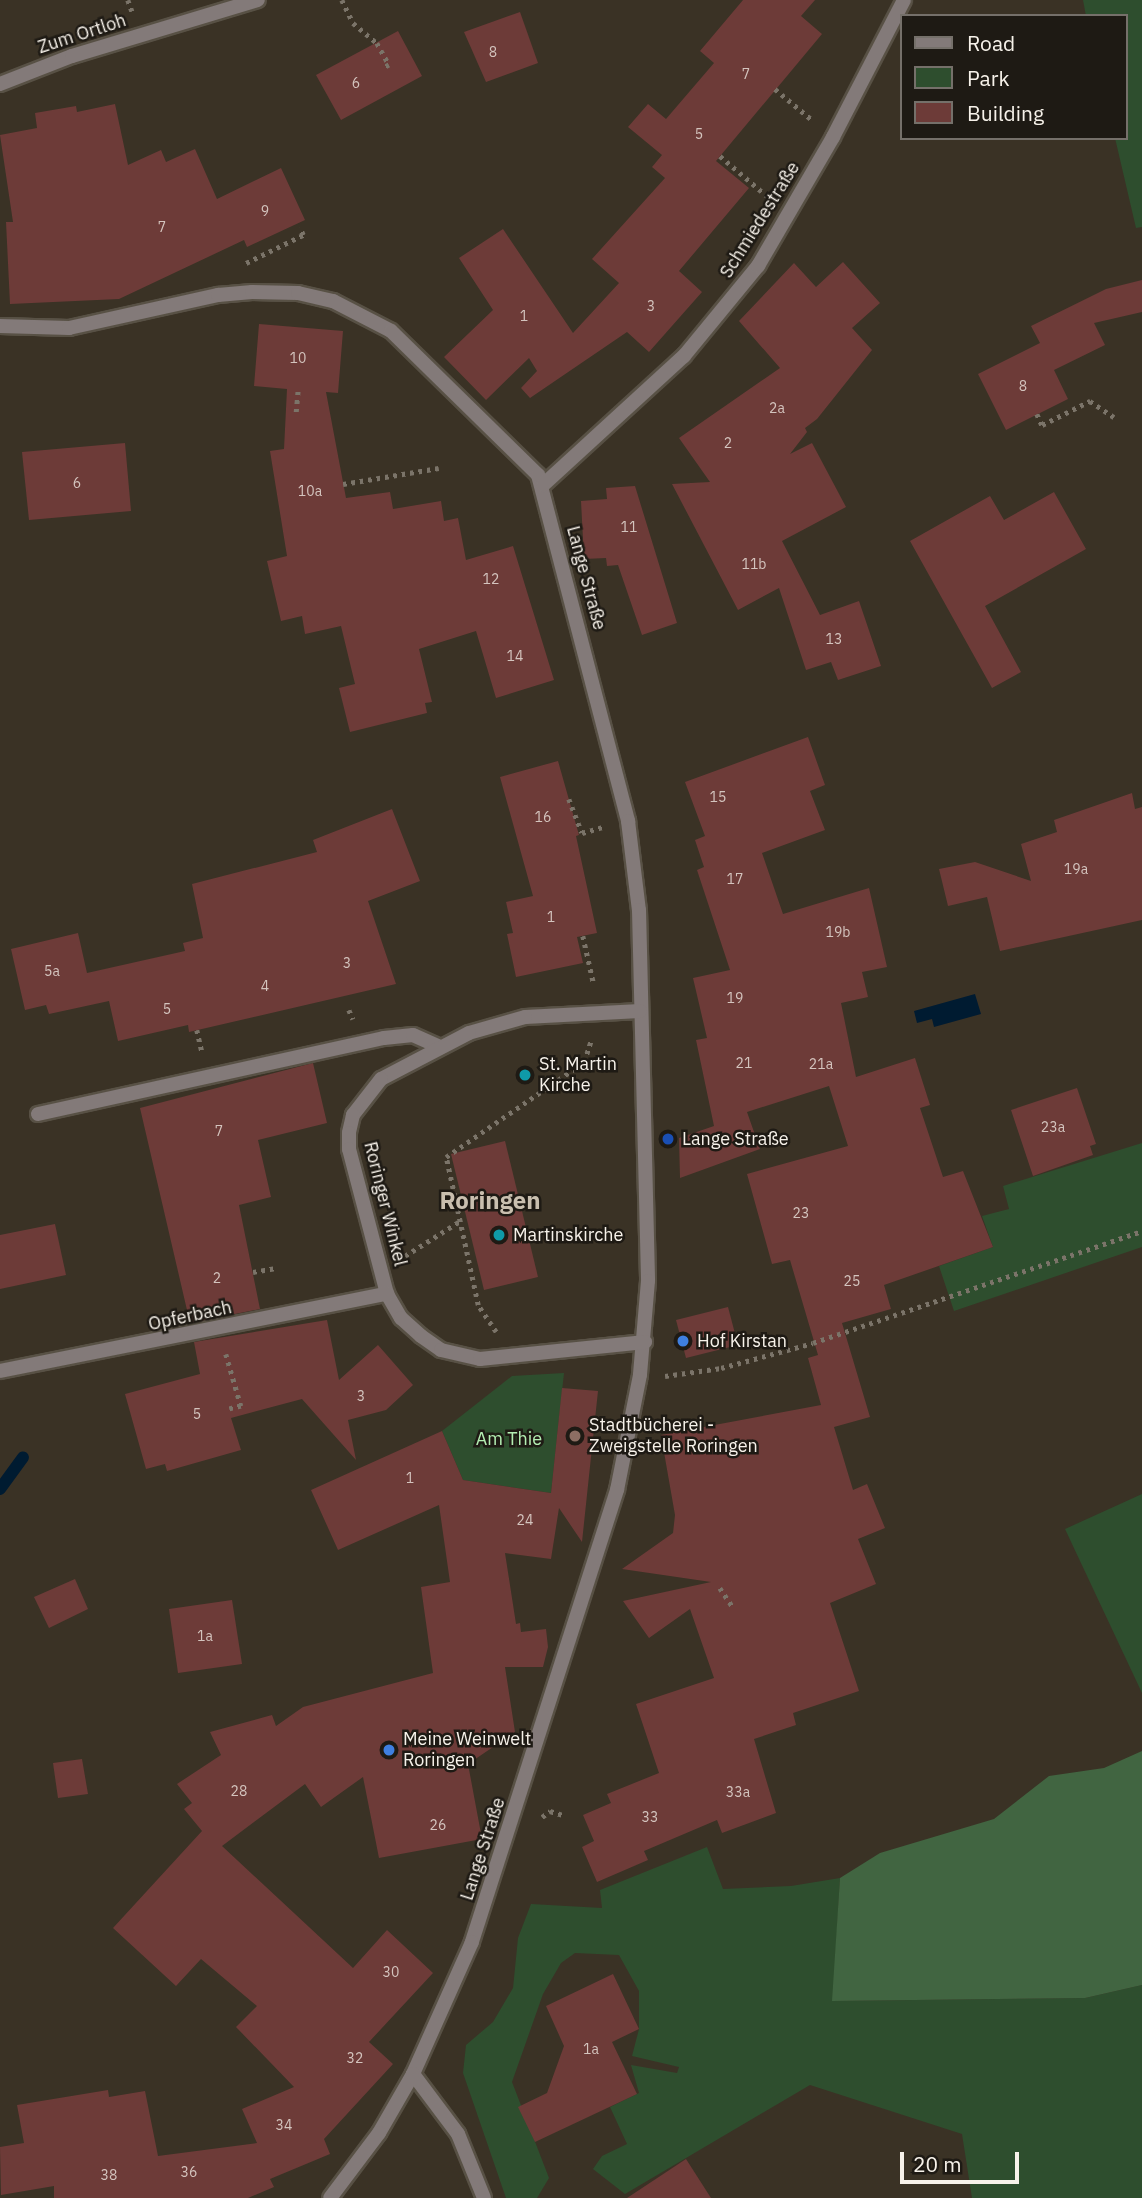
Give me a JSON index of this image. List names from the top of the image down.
{
  "streets": {
    "street": [
      "Zum Ortloh",
      "Schmiedestraße",
      "Lange Straße",
      "Roringer Winkel",
      "Opferbach"
    ]
  },
  "crossings": [
    ["Schmiedestraße", "Lange Straße"],
    ["Lange Straße", "Roringer Winkel"],
    ["Roringer Winkel", "Opferbach"]
  ],
  "districts": ["Roringen"],
  "parks": ["Am Thie"],
  "places": [
    "St. Martin Kirche",
    "Lange Straße",
    "Martinskirche",
    "Hof Kirstan",
    "Stadtbücherei - Zweigstelle Roringen",
    "Meine Weinwelt Roringen"
  ],
  "house_numbers": [
    "8",
    "7",
    "6",
    "5",
    "9",
    "7",
    "3",
    "1",
    "10",
    "8",
    "2a",
    "2",
    "6",
    "10a",
    "11",
    "11b",
    "12",
    "13",
    "14",
    "15",
    "16",
    "19a",
    "17",
    "1",
    "19b",
    "3",
    "5a",
    "4",
    "19",
    "5",
    "21",
    "21a",
    "23a",
    "7",
    "23",
    "2",
    "25",
    "3",
    "5",
    "1",
    "24",
    "1a",
    "28",
    "33a",
    "33",
    "26",
    "30",
    "1a",
    "32",
    "34",
    "36",
    "38"
  ],
  "legend": ["Road", "Park", "Building"],
  "scale_bar": "20 m"
}
